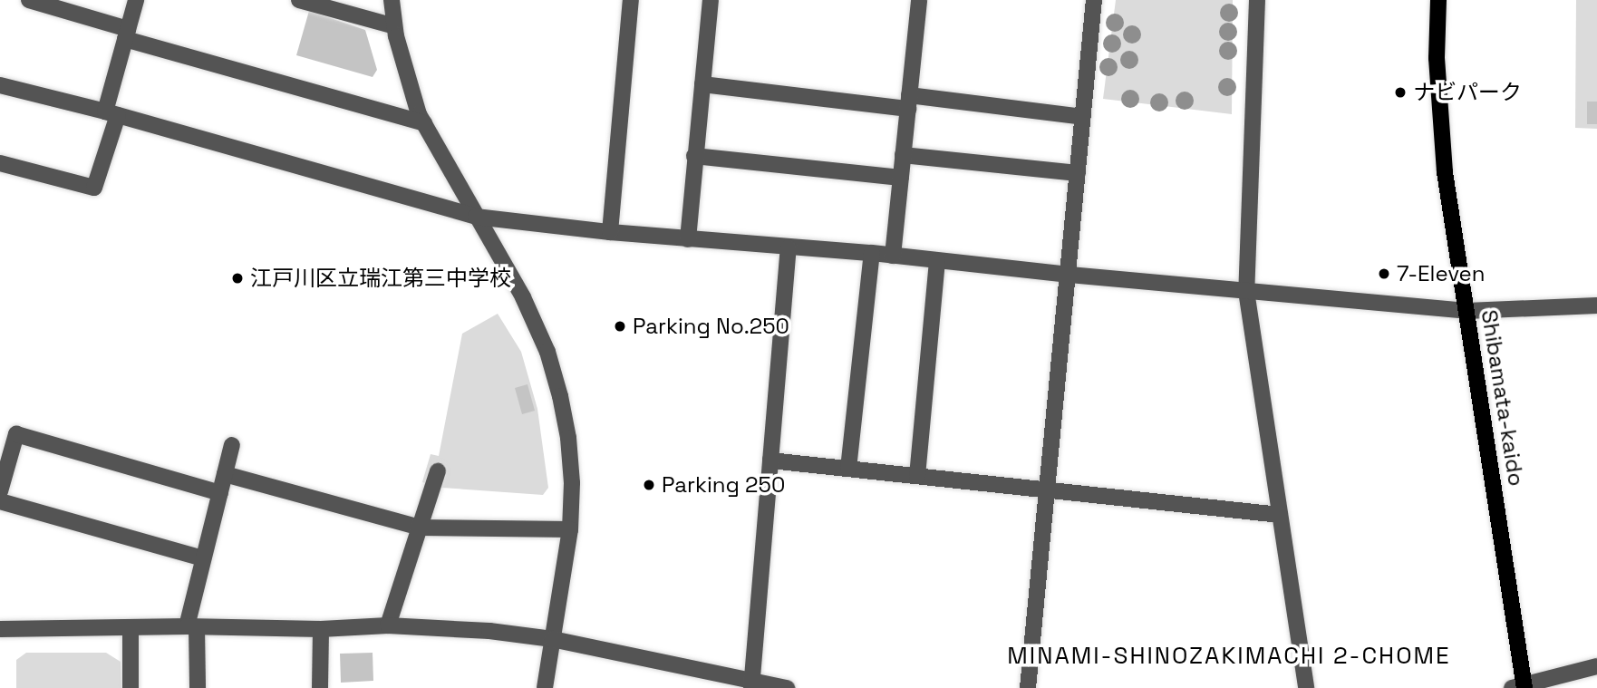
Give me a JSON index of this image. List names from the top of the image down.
{
  "streets": {
    "main road": ["Shibamata-kaido"]
  },
  "districts": ["MINAMI-SHINOZAKIMACHI 2-CHOME"],
  "places": [
    "ナビパーク",
    "7-Eleven",
    "江戸川区立瑞江第三中学校",
    "Parking No.250",
    "Parking 250"
  ]
}
